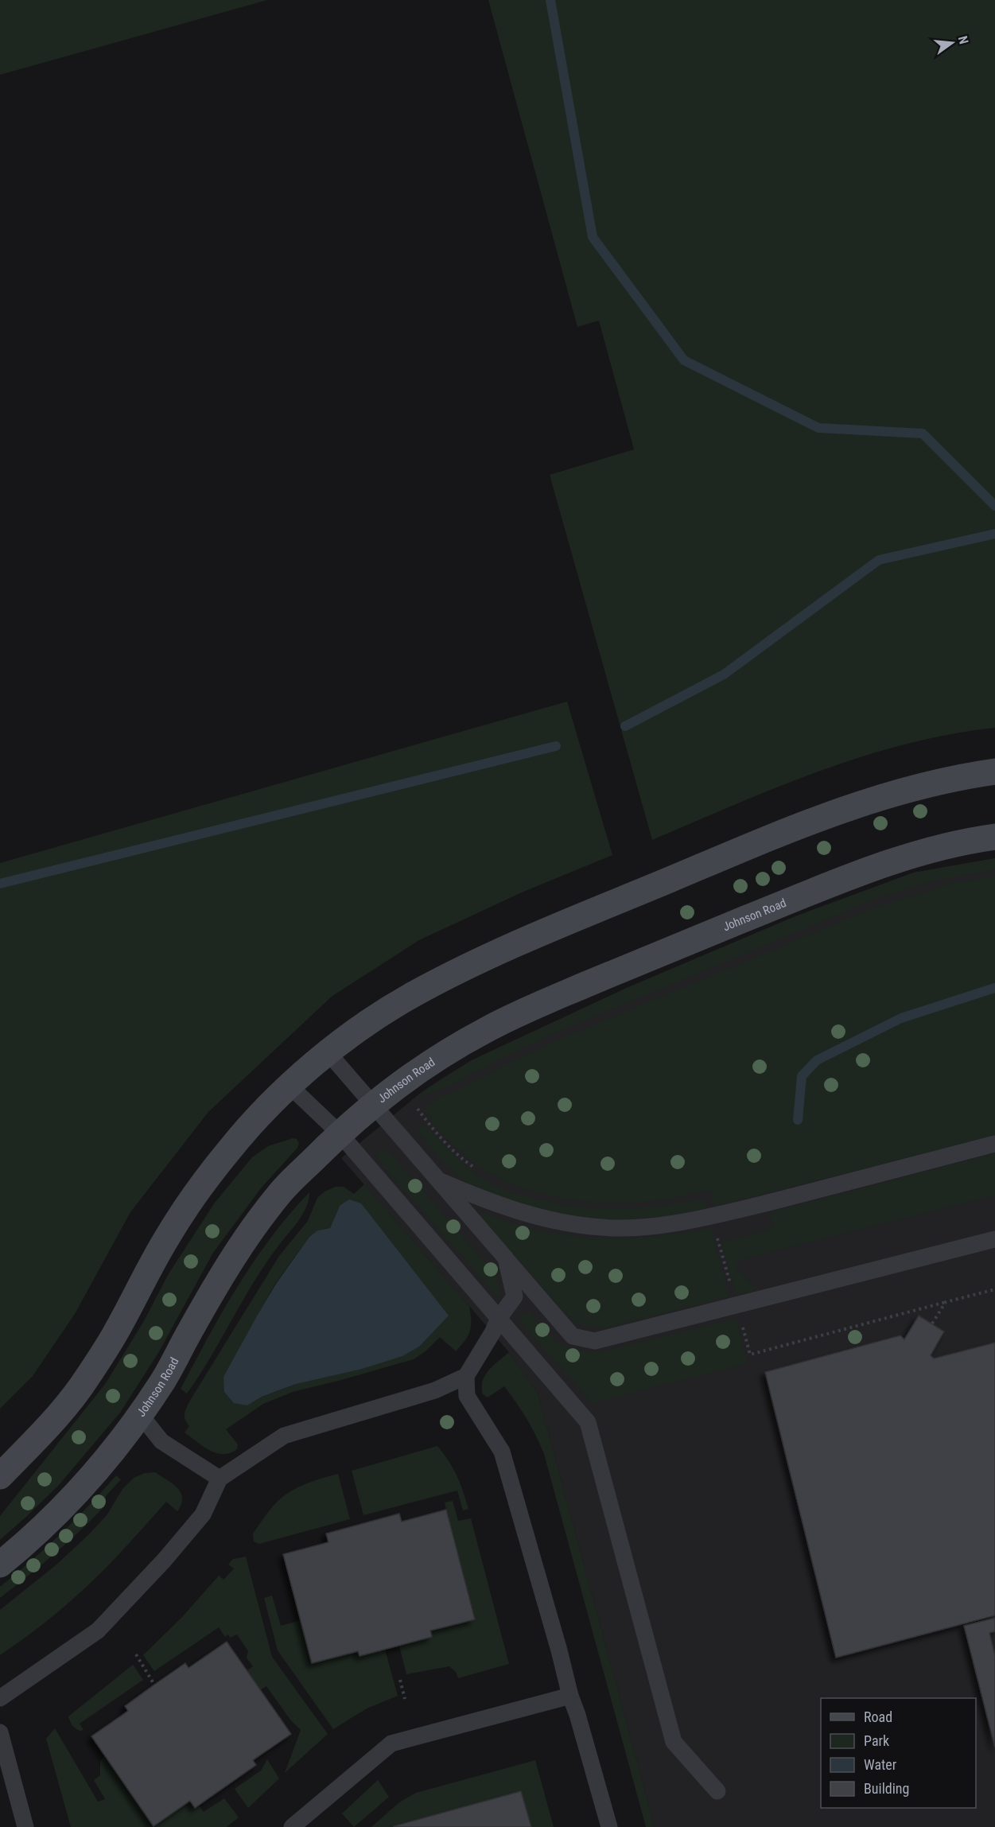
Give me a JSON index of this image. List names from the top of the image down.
{
  "streets": {
    "main road": ["Johnson Road"]
  },
  "legend": [
    "Road",
    "Park",
    "Water",
    "Building"
  ],
  "north": "right"
}
